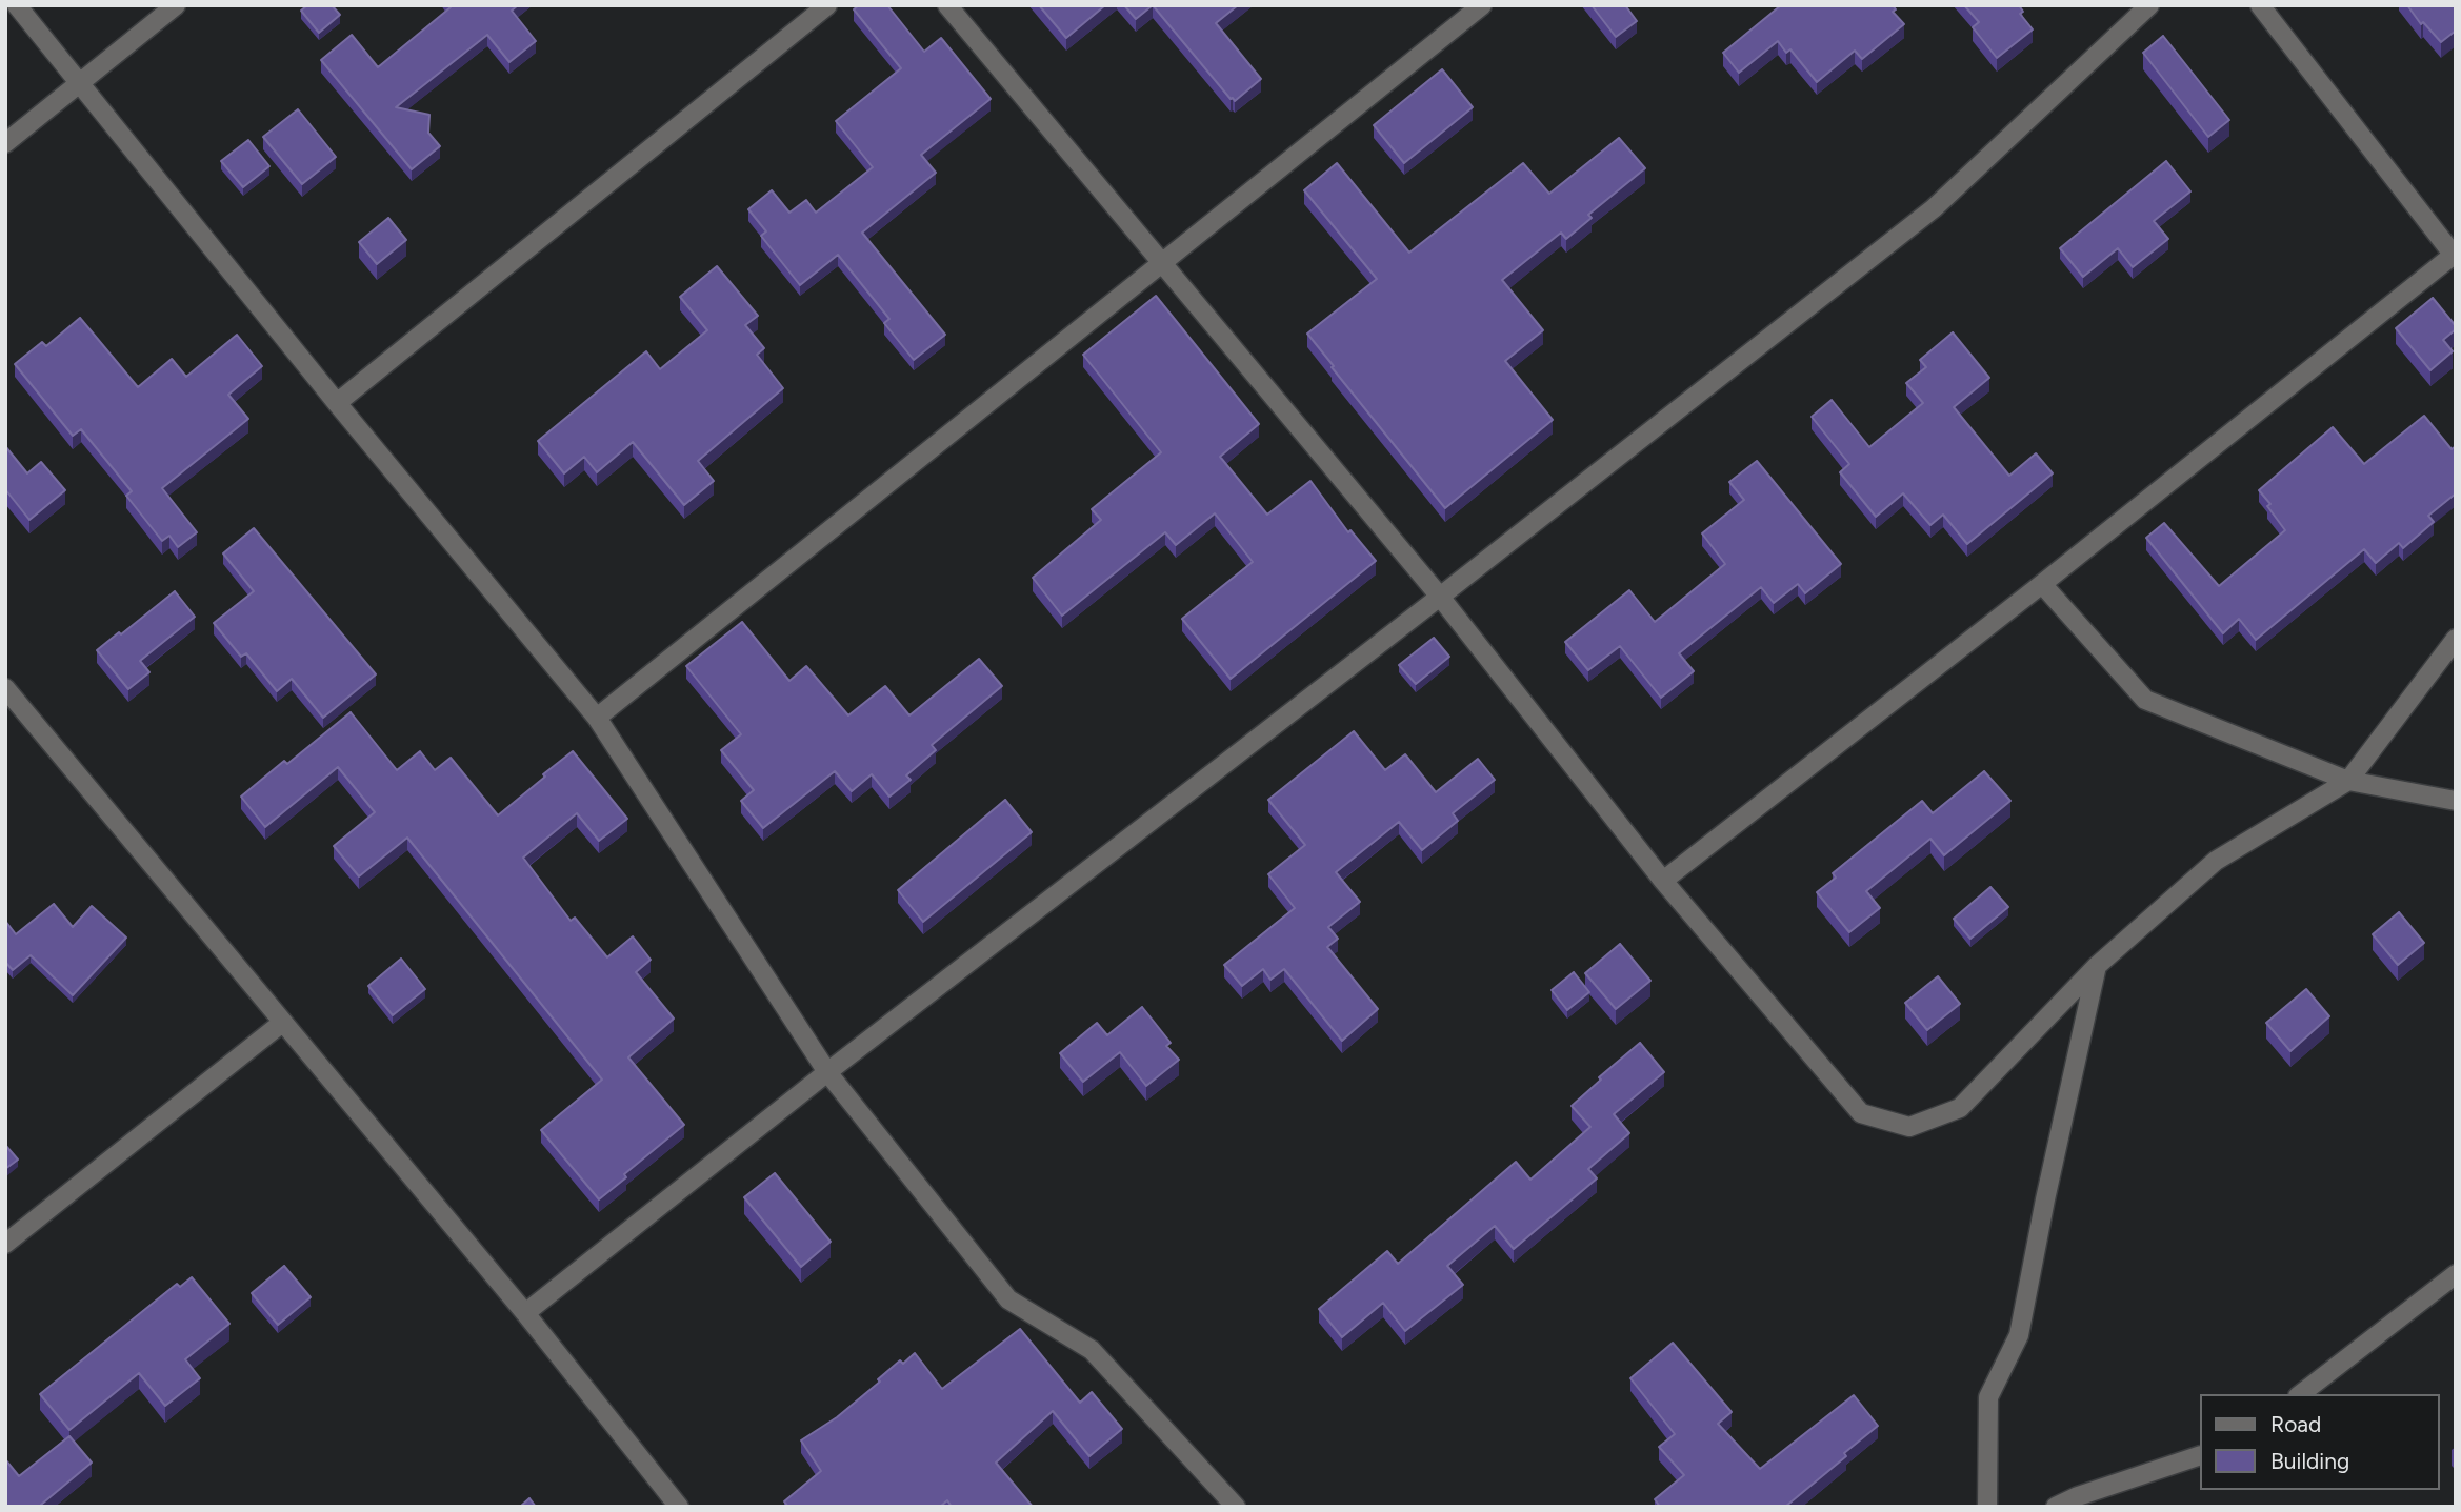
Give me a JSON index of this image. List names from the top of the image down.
{
  "legend": ["Road", "Building"]
}
